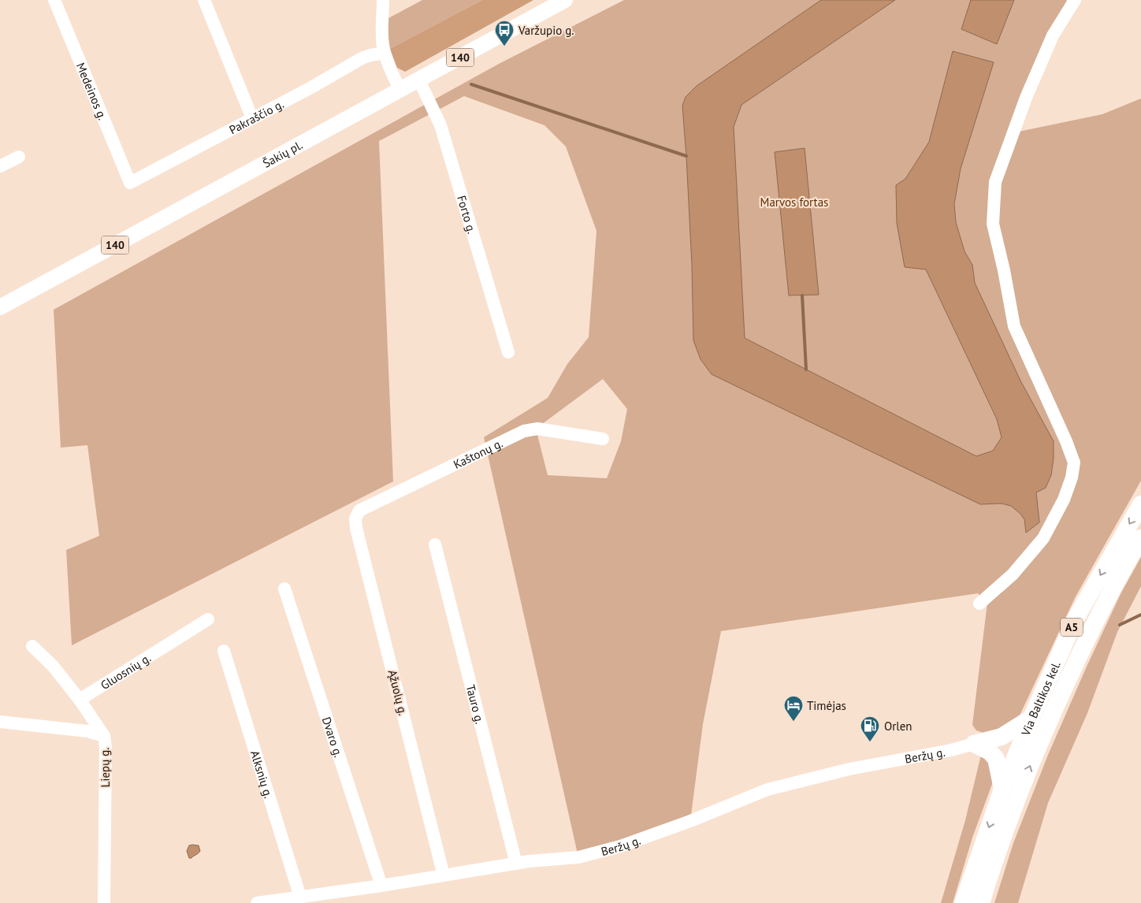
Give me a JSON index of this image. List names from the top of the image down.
{
  "streets": {
    "highway": ["A5", "Via Baltikos kel."],
    "main road": ["140", "Šakių pl."],
    "street": [
      "Medeinos g.",
      "Pakraščio g.",
      "Forto g.",
      "Kaštonų g.",
      "Gluosnių g.",
      "Ąžuolų g.",
      "Tauro g.",
      "Dvaro g.",
      "Beržų g.",
      "Liepų g.",
      "Alksnių g."
    ]
  },
  "crossings": [
    ["Medeinos g.", "Pakraščio g."],
    ["Šakių pl.", "Forto g."],
    ["Kaštonų g.", "Ąžuolų g."],
    ["Ąžuolų g.", "Beržų g."],
    ["Tauro g.", "Beržų g."],
    ["Dvaro g.", "Beržų g."],
    ["Beržų g.", "Alksnių g."]
  ],
  "parks": ["Marvos fortas"],
  "places": {
    "bus stop": ["Varžupio g."],
    "hotel": ["Timėjas"],
    "fuel station": ["Orlen"]
  }
}
